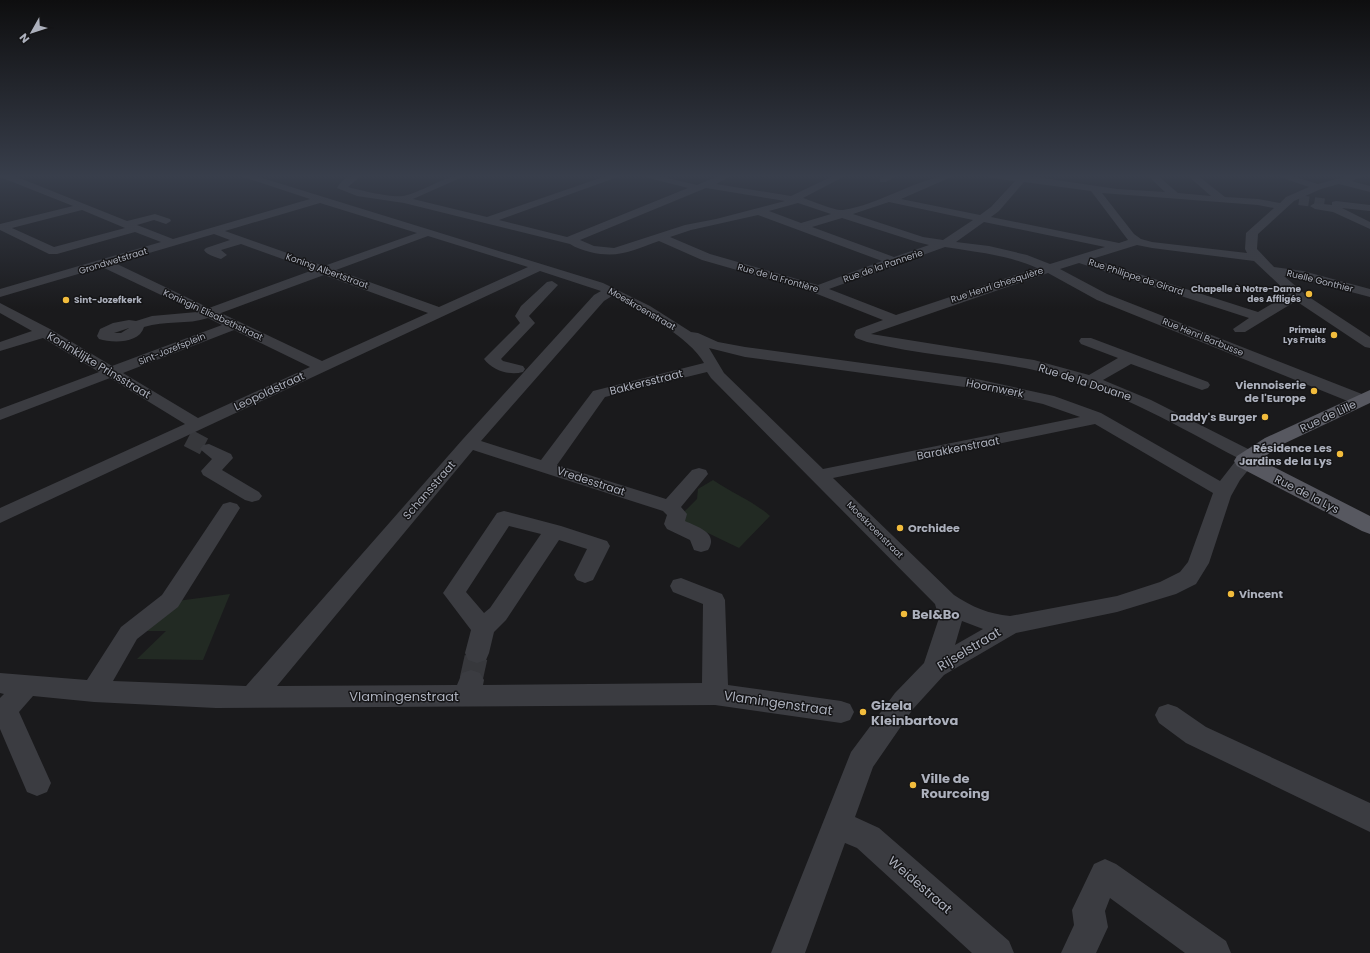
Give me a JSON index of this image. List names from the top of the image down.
{
  "streets": {
    "main road": ["Rue de Lille", "Rue de la Lys"],
    "street": [
      "Grondwetstraat",
      "Rue de la Pannerie",
      "Koning Albertstraat",
      "Rue Philippe de Girard",
      "Rue de la Frontière",
      "Ruelle Gonthier",
      "Rue Henri Ghesquière",
      "Moeskroenstraat",
      "Koningin Elisabethstraat",
      "Rue Henri Barbusse",
      "Sint-Jozefsplein",
      "Koninklijke Prinsstraat",
      "Bakkersstraat",
      "Rue de la Douane",
      "Hoornwerk",
      "Leopoldstraat",
      "Barakkenstraat",
      "Vredesstraat",
      "Schansstraat",
      "Rijselstraat",
      "Vlamingenstraat",
      "Weidestraat"
    ]
  },
  "crossings": [
    ["Grondwetstraat", "Koning Albertstraat"],
    ["Grondwetstraat", "Koningin Elisabethstraat"],
    ["Rue de la Pannerie", "Rue de la Frontière"],
    ["Rue de la Pannerie", "Rue Henri Barbusse"],
    ["Koning Albertstraat", "Leopoldstraat"],
    ["Rue Philippe de Girard", "Rue Henri Ghesquière"],
    ["Rue de la Frontière", "Rue Henri Ghesquière"],
    ["Rue Henri Ghesquière", "Rue Henri Barbusse"],
    ["Rue Henri Ghesquière", "Rue de la Douane"],
    ["Moeskroenstraat", "Bakkersstraat"],
    ["Moeskroenstraat", "Hoornwerk"],
    ["Moeskroenstraat", "Leopoldstraat"],
    ["Moeskroenstraat", "Barakkenstraat"],
    ["Moeskroenstraat", "Schansstraat"],
    ["Moeskroenstraat", "Rijselstraat"],
    ["Koningin Elisabethstraat", "Sint-Jozefsplein"],
    ["Koningin Elisabethstraat", "Leopoldstraat"],
    ["Rue Henri Barbusse", "Rue de Lille"],
    ["Sint-Jozefsplein", "Koninklijke Prinsstraat"],
    ["Koninklijke Prinsstraat", "Leopoldstraat"],
    ["Bakkersstraat", "Hoornwerk"],
    ["Bakkersstraat", "Vredesstraat"],
    ["Rue de la Douane", "Rue de Lille"],
    ["Rue de la Douane", "Rue de la Lys"],
    ["Rue de la Douane", "Rijselstraat"],
    ["Hoornwerk", "Barakkenstraat"],
    ["Hoornwerk", "Rijselstraat"],
    ["Rue de Lille", "Rue de la Lys"],
    ["Rue de Lille", "Rijselstraat"],
    ["Vredesstraat", "Schansstraat"],
    ["Schansstraat", "Vlamingenstraat"],
    ["Rue de la Lys", "Rijselstraat"],
    ["Rijselstraat", "Weidestraat"]
  ],
  "places": [
    "Chapelle à Notre-Dame des Affligés",
    "Sint-Jozefkerk",
    "Primeur Lys Fruits",
    "Viennoiserie de l'Europe",
    "Daddy's Burger",
    "Résidence Les Jardins de la Lys",
    "Orchidee",
    "Vincent",
    "Bel&Bo",
    "Gizela Kleinbartova",
    "Ville de Rourcoing"
  ],
  "north": "bottom left"
}
